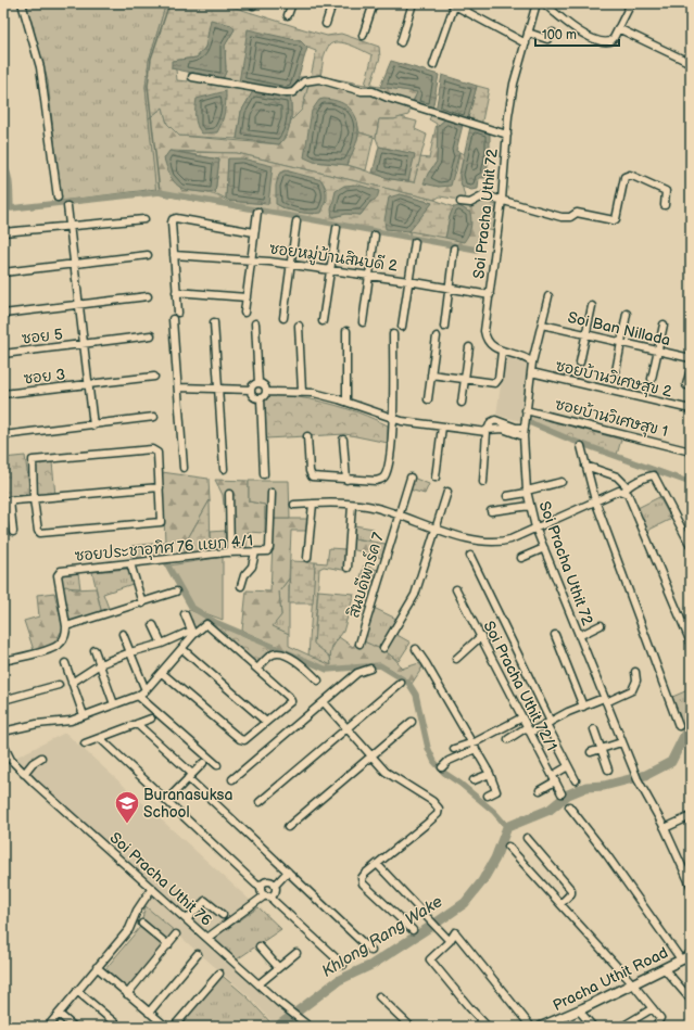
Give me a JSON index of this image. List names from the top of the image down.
{
  "streets": {
    "main road": ["Pracha Uthit Road"],
    "street": [
      "Soi Pracha Uthit 72",
      "ซอยหมู่บ้านสินบดี 2",
      "Soi Ban Nillada",
      "ซอย 5",
      "ซอย 3",
      "ซอยบ้านวิเศษสุข 2",
      "ซอยบ้านวิเศษสุข 1",
      "ซอยประชาอุทิศ 76 แยก 4/1",
      "สินบดีพาร์ค 7",
      "Soi Pracha Uthit 72/1",
      "Soi Pracha Uthit 76"
    ]
  },
  "crossings": [
    ["Soi Pracha Uthit 72", "ซอยหมู่บ้านสินบดี 2"],
    ["Soi Pracha Uthit 72", "ซอยบ้านวิเศษสุข 2"],
    ["Soi Pracha Uthit 72", "ซอยบ้านวิเศษสุข 1"]
  ],
  "water": ["Khlong Rang Wake"],
  "places": {
    "school or university": ["Buranasuksa School"]
  },
  "scale_bar": "100 m"
}
